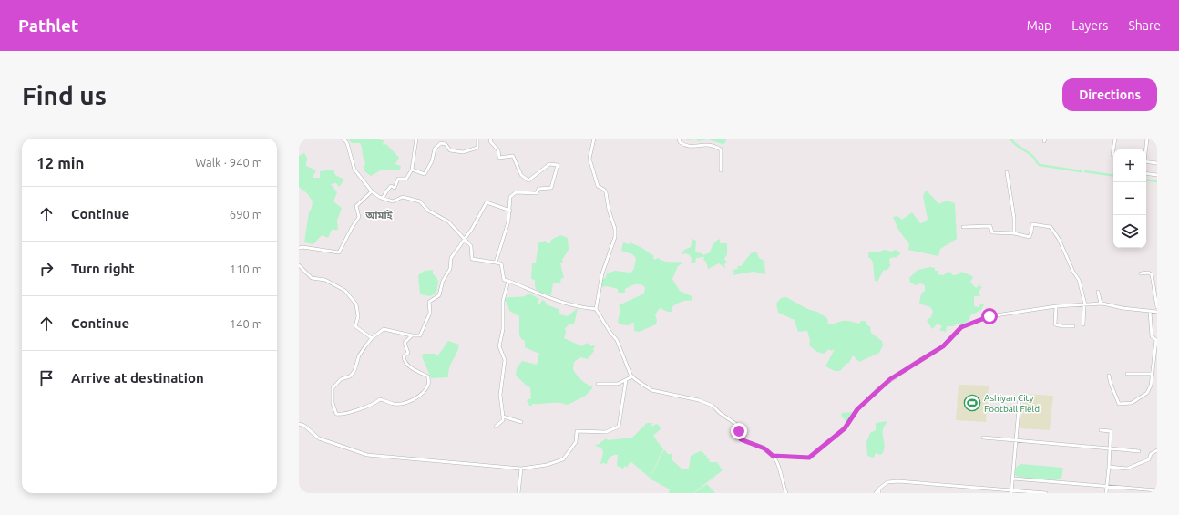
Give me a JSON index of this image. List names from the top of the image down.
{
  "districts": ["আমাই"],
  "places": {
    "sports": ["Ashiyan City Football Field"]
  },
  "page": {
    "header": "Pathlet",
    "nav": ["Map", "Layers", "Share"],
    "buttons": "Directions",
    "title": "Find us",
    "heading": ["12 min", "Walk · 940 m"],
    "map_buttons": ["+", "−"],
    "list": [
      ["Continue", "690 m"],
      ["Turn right", "110 m"],
      ["Continue", "140 m"],
      "Arrive at destination"
    ]
  }
}
